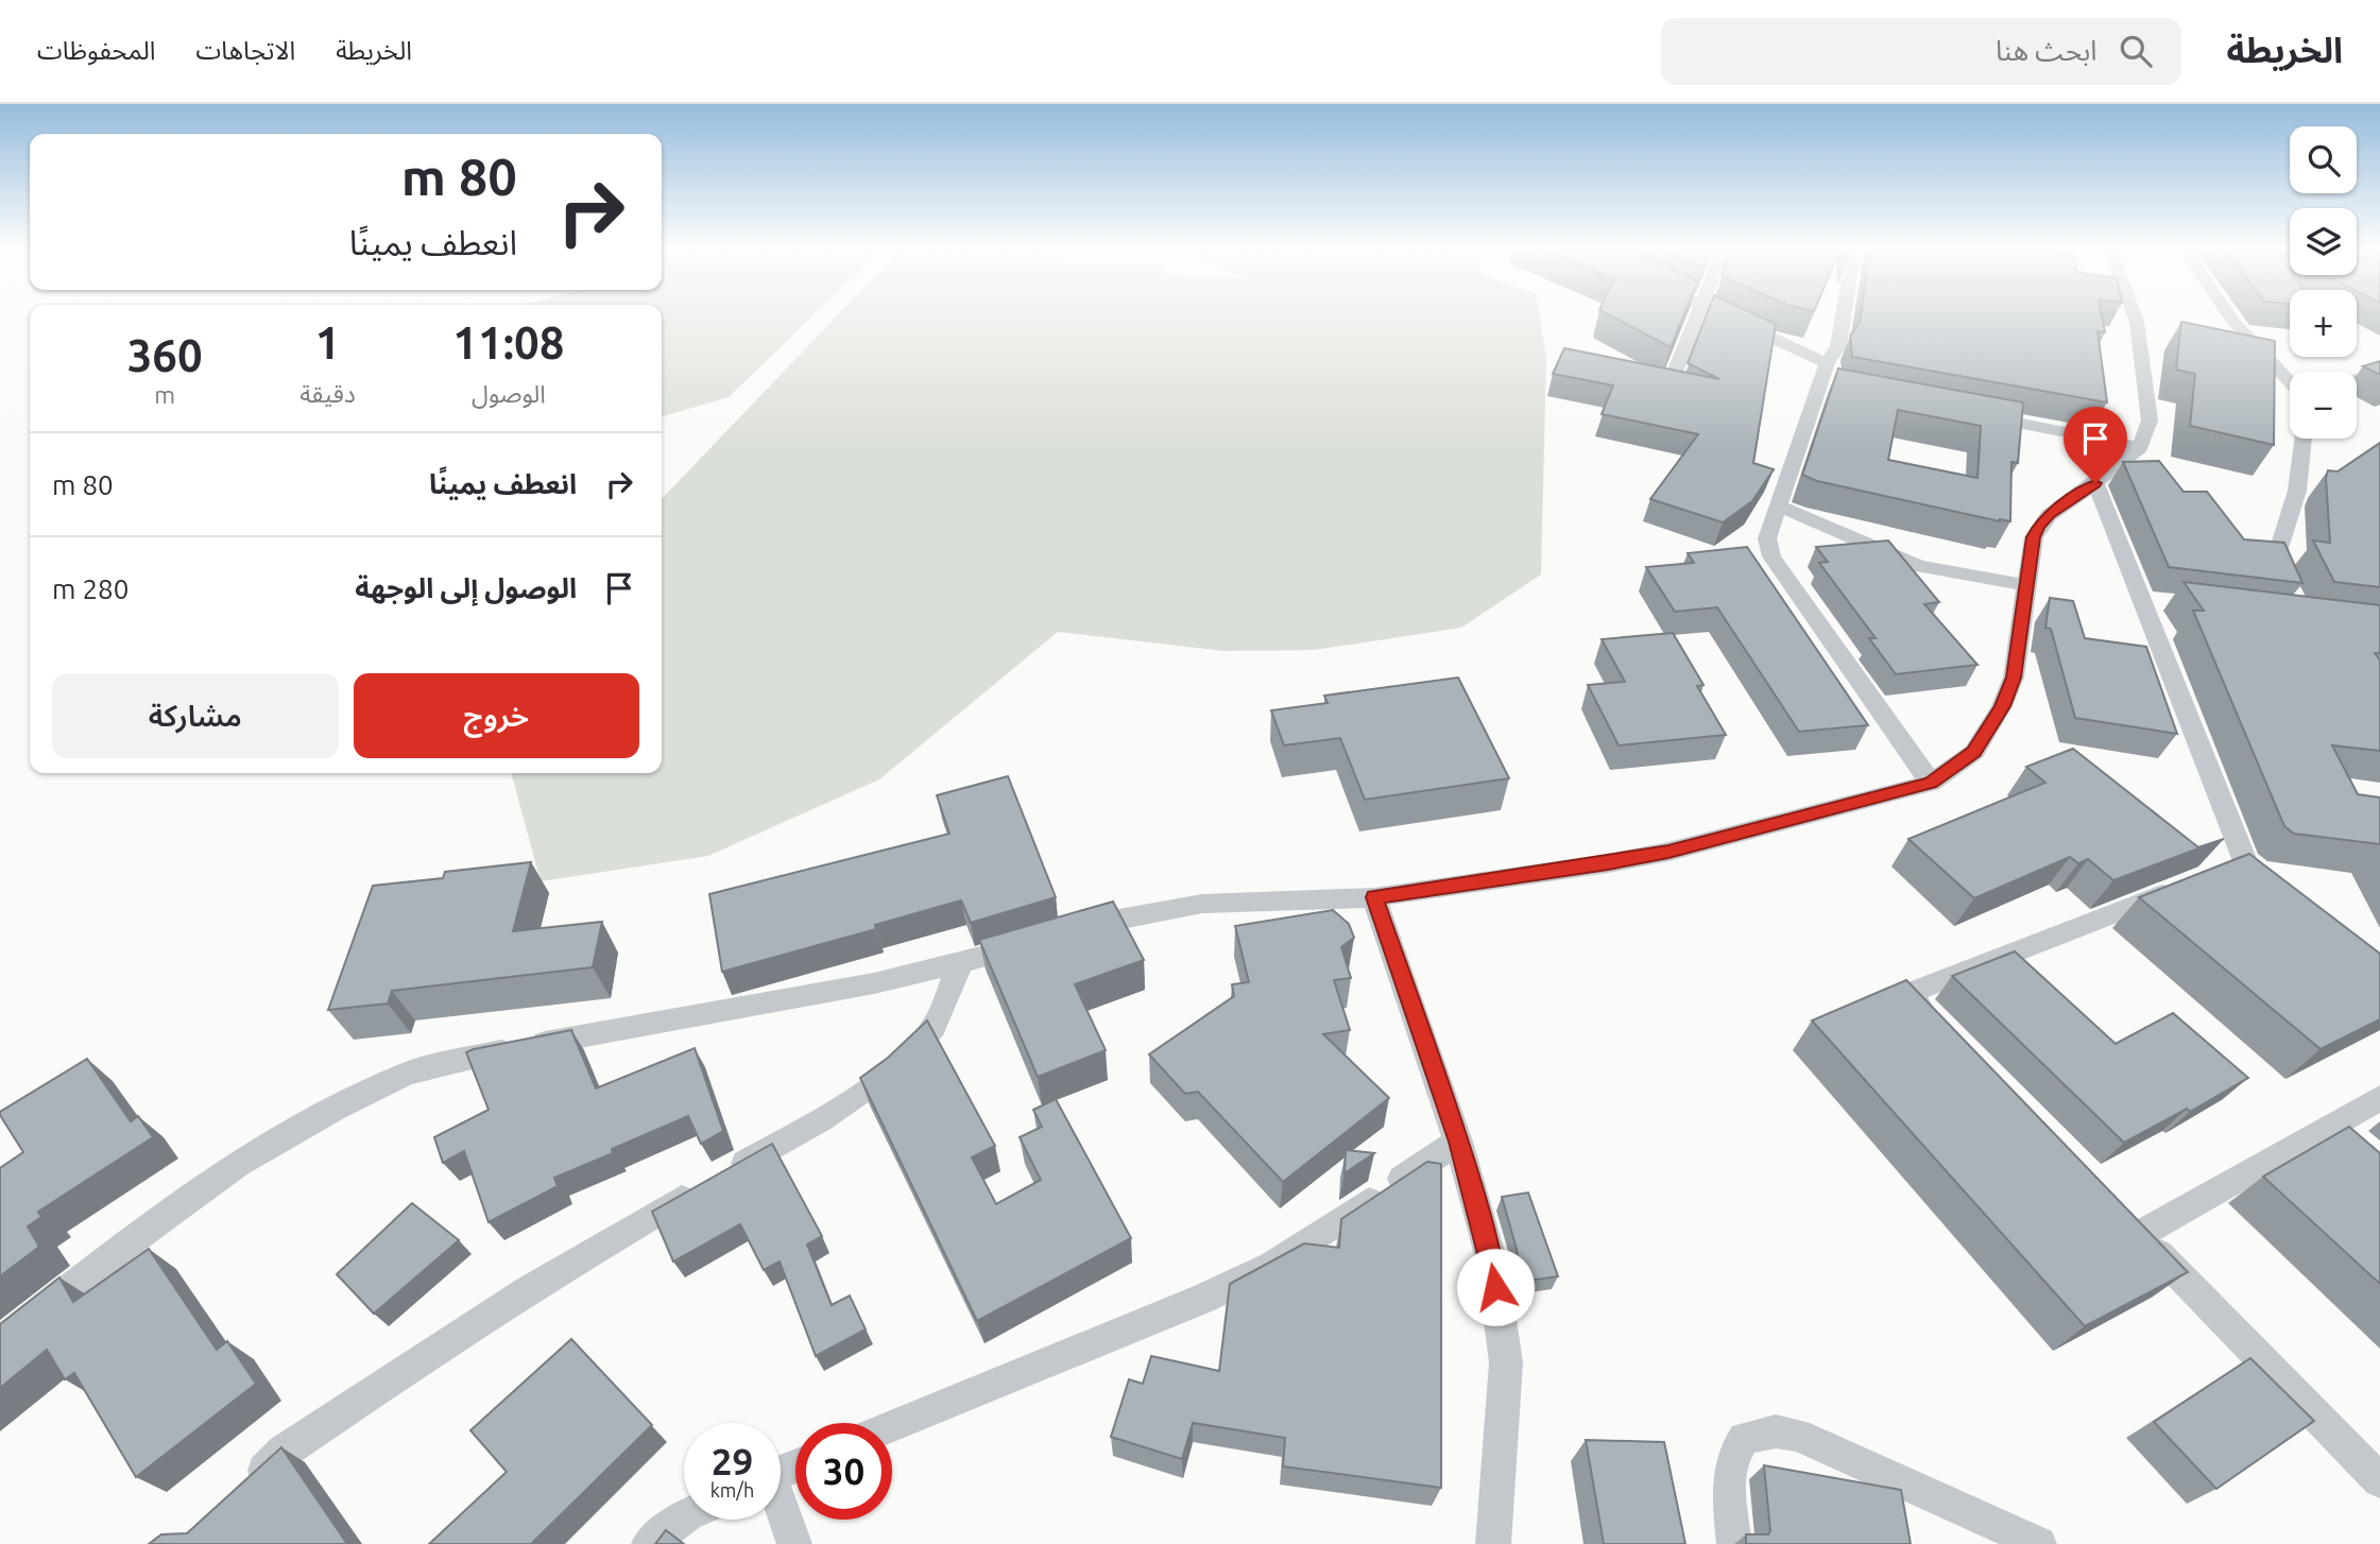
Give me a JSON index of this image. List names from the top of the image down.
{
  "page": {
    "header": "الخريطة",
    "search": "ابحث هنا",
    "nav": ["الخريطة", "الاتجاهات", "المحفوظات"],
    "map_buttons": ["+", "−"],
    "turn": ["80 m", "انعطف يمينًا"],
    "eta": [
      "11:08",
      "الوصول",
      "1",
      "دقيقة",
      "360",
      "m"
    ],
    "list": [
      {
        "name": "انعطف يمينًا",
        "value": "80 m"
      },
      {
        "name": "الوصول إلى الوجهة",
        "value": "280 m"
      }
    ],
    "buttons": ["خروج", "مشاركة"],
    "speed": "29 km/h",
    "limit": "30"
  }
}
